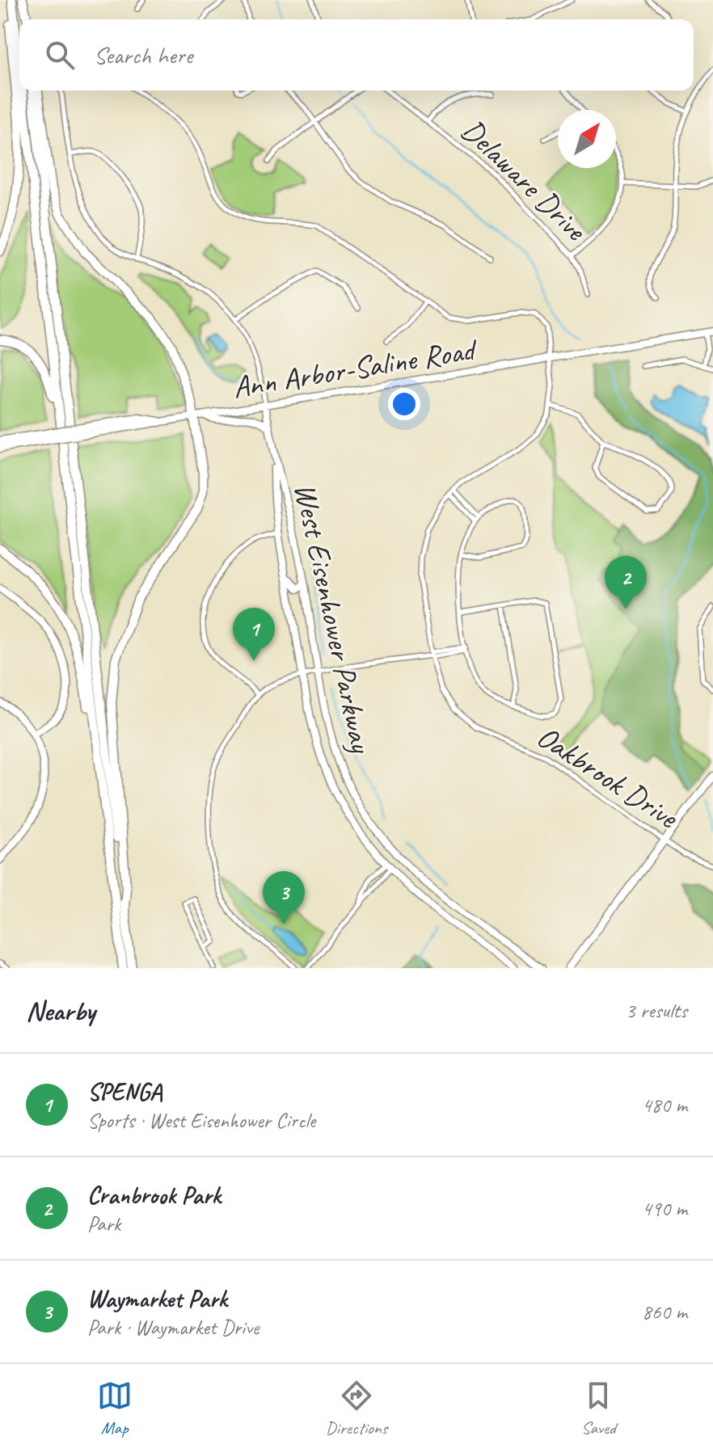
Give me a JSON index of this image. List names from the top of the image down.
{
  "streets": {
    "main road": ["Ann Arbor-Saline Road", "West Eisenhower Parkway"],
    "street": ["Delaware Drive", "Oakbrook Drive"]
  },
  "crossings": [
    ["Ann Arbor-Saline Road", "West Eisenhower Parkway"]
  ],
  "north": "top right",
  "page": {
    "search": "Search here",
    "pins": ["2", "1", "3"],
    "heading": ["Nearby", "3 results"],
    "list": [
      {
        "mark": "1",
        "name": "SPENGA",
        "note": "Sports · West Eisenhower Circle",
        "value": "480 m"
      },
      {
        "mark": "2",
        "name": "Cranbrook Park",
        "note": "Park",
        "value": "490 m"
      },
      {
        "mark": "3",
        "name": "Waymarket Park",
        "note": "Park · Waymarket Drive",
        "value": "860 m"
      }
    ],
    "nav": ["Map", "Directions", "Saved"]
  }
}
